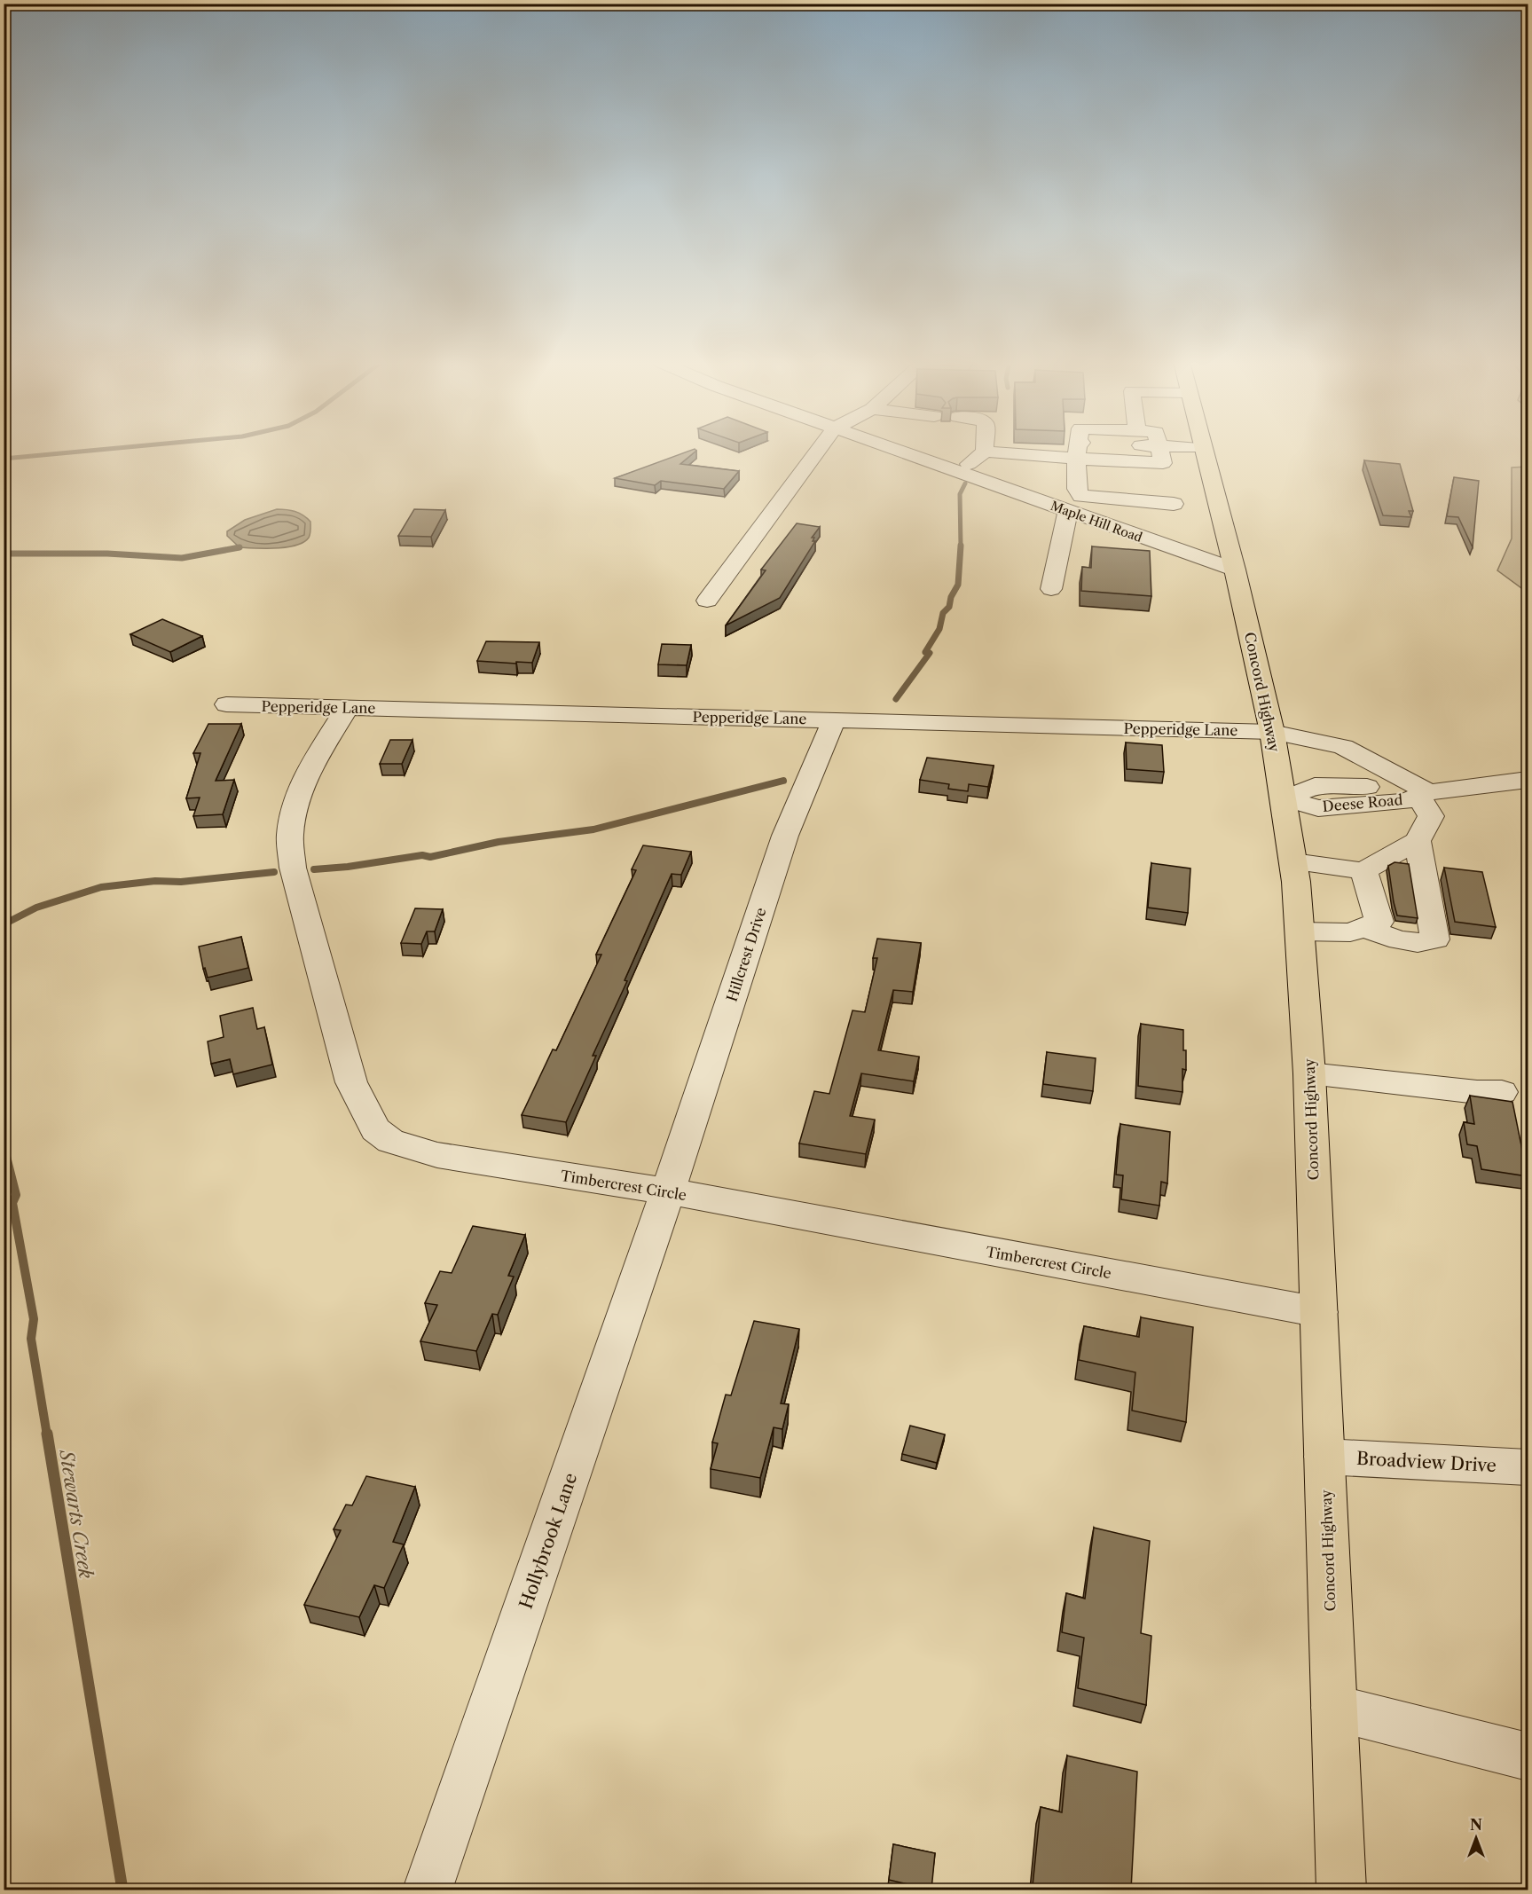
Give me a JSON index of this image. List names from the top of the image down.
{
  "streets": {
    "highway": ["Concord Highway"],
    "street": [
      "Maple Hill Road",
      "Pepperidge Lane",
      "Deese Road",
      "Hillcrest Drive",
      "Timbercrest Circle",
      "Broadview Drive",
      "Hollybrook Lane"
    ]
  },
  "crossings": [
    ["Maple Hill Road", "Concord Highway"],
    ["Concord Highway", "Pepperidge Lane"],
    ["Concord Highway", "Deese Road"],
    ["Concord Highway", "Timbercrest Circle"],
    ["Concord Highway", "Broadview Drive"],
    ["Pepperidge Lane", "Deese Road"],
    ["Pepperidge Lane", "Hillcrest Drive"],
    ["Pepperidge Lane", "Timbercrest Circle"],
    ["Hillcrest Drive", "Timbercrest Circle"],
    ["Hillcrest Drive", "Hollybrook Lane"],
    ["Timbercrest Circle", "Hollybrook Lane"]
  ],
  "water": ["Stewarts Creek"],
  "north": "top"
}
